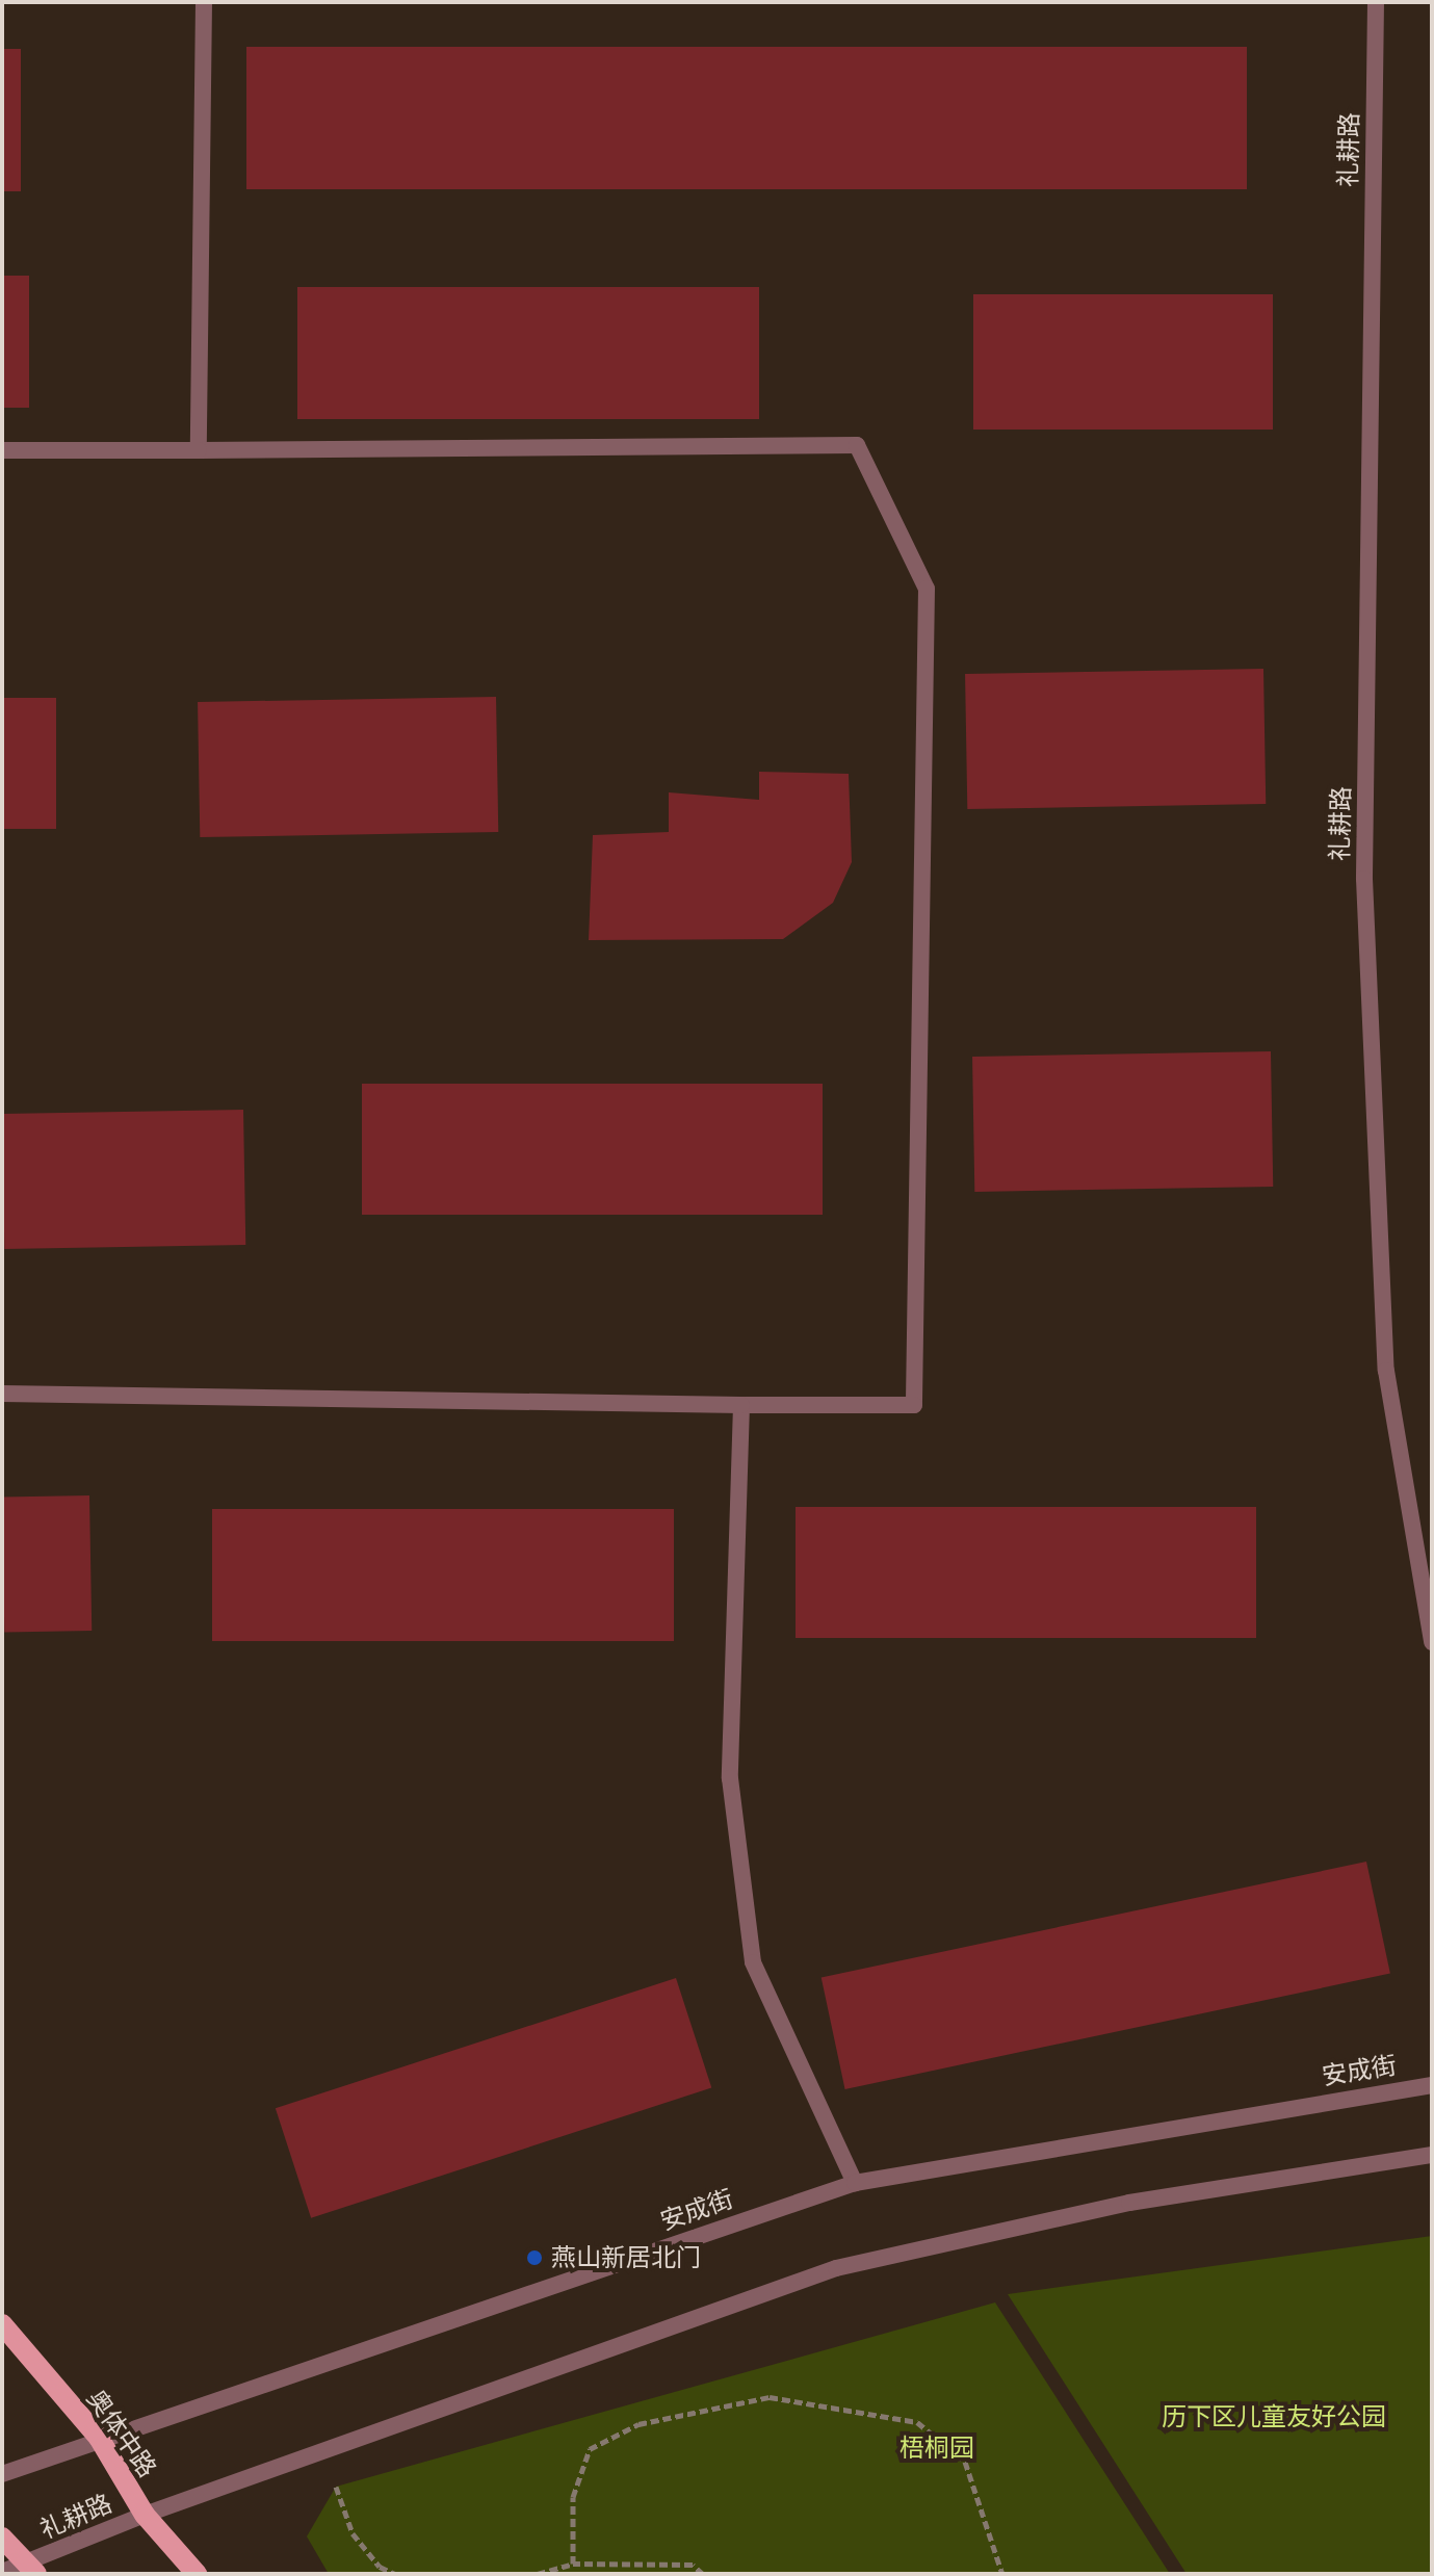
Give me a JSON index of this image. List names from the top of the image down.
{
  "streets": {
    "main road": ["奥体中路"],
    "street": ["礼耕路", "安成街"]
  },
  "crossings": [
    ["礼耕路", "奥体中路"],
    ["安成街", "奥体中路"]
  ],
  "parks": ["历下区儿童友好公园", "梧桐园"],
  "places": ["燕山新居北门"]
}
